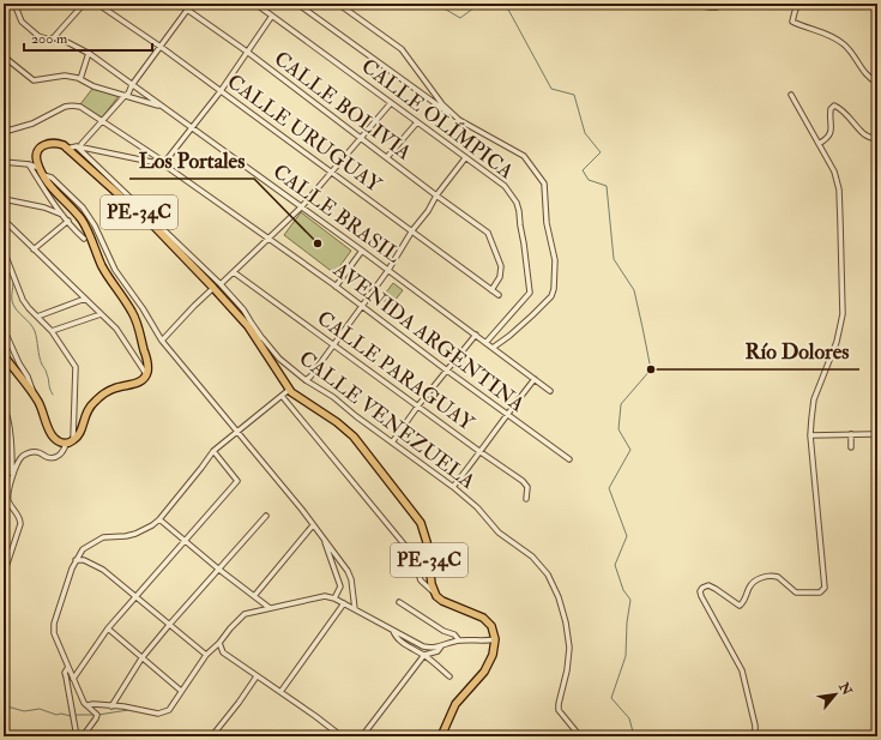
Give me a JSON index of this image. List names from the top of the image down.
{
  "streets": {
    "main road": ["PE-34C"],
    "street": [
      "CALLE BOLIVIA",
      "CALLE OLÍMPICA",
      "CALLE URUGUAY",
      "CALLE BRASIL",
      "AVENIDA ARGENTINA",
      "CALLE PARAGUAY",
      "CALLE VENEZUELA"
    ]
  },
  "crossings": [
    ["CALLE BOLIVIA", "CALLE URUGUAY"],
    ["CALLE OLÍMPICA", "CALLE BRASIL"],
    ["PE-34C", "AVENIDA ARGENTINA"],
    ["PE-34C", "CALLE VENEZUELA"]
  ],
  "places": ["Los Portales", "Río Dolores"],
  "scale_bar": "200 m",
  "north": "top right"
}
